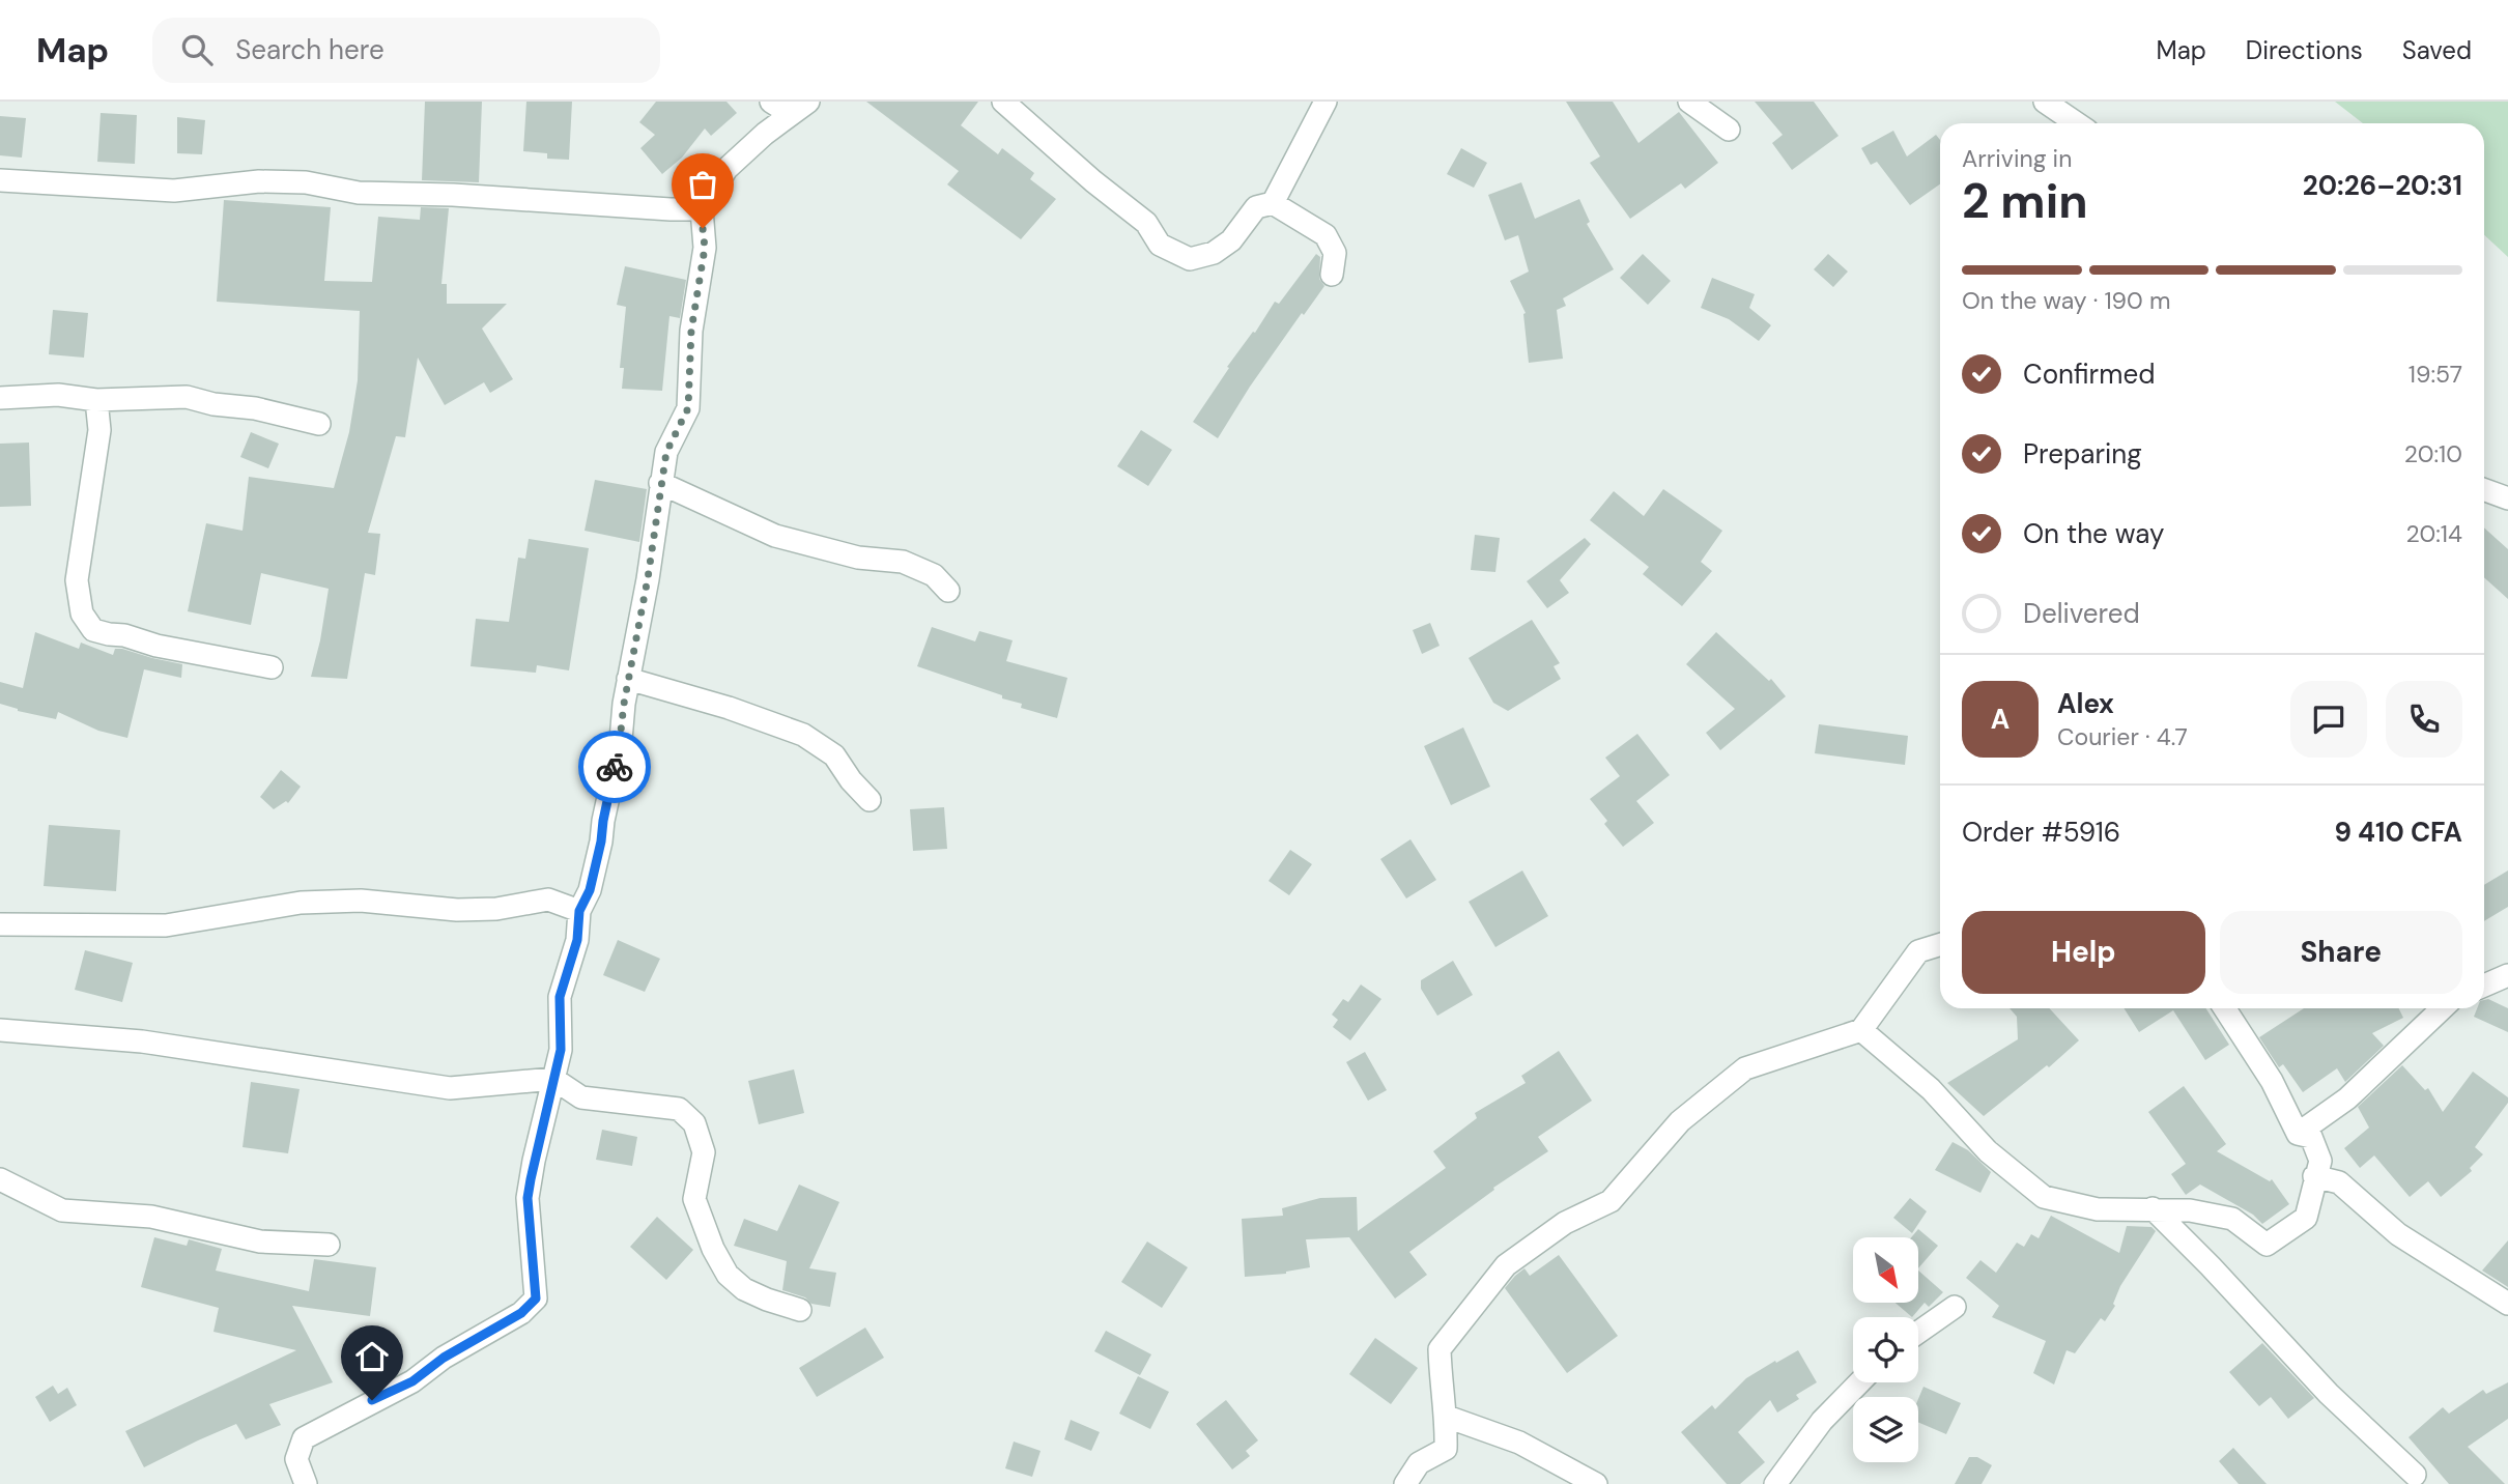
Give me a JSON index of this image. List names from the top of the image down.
{
  "north": "bottom right",
  "page": {
    "header": "Map",
    "search": "Search here",
    "nav": ["Map", "Directions", "Saved"],
    "heading": ["2 min", "Arriving in", "20:26–20:31"],
    "panel": [
      "Alex",
      "Courier · 4.7",
      "Order #5916",
      "9 410 CFA"
    ],
    "bar": "On the way · 190 m",
    "list": [
      ["Confirmed", "19:57"],
      ["Preparing", "20:10"],
      ["On the way", "20:14"],
      "Delivered"
    ],
    "round": "A",
    "buttons": ["Help", "Share"]
  }
}
